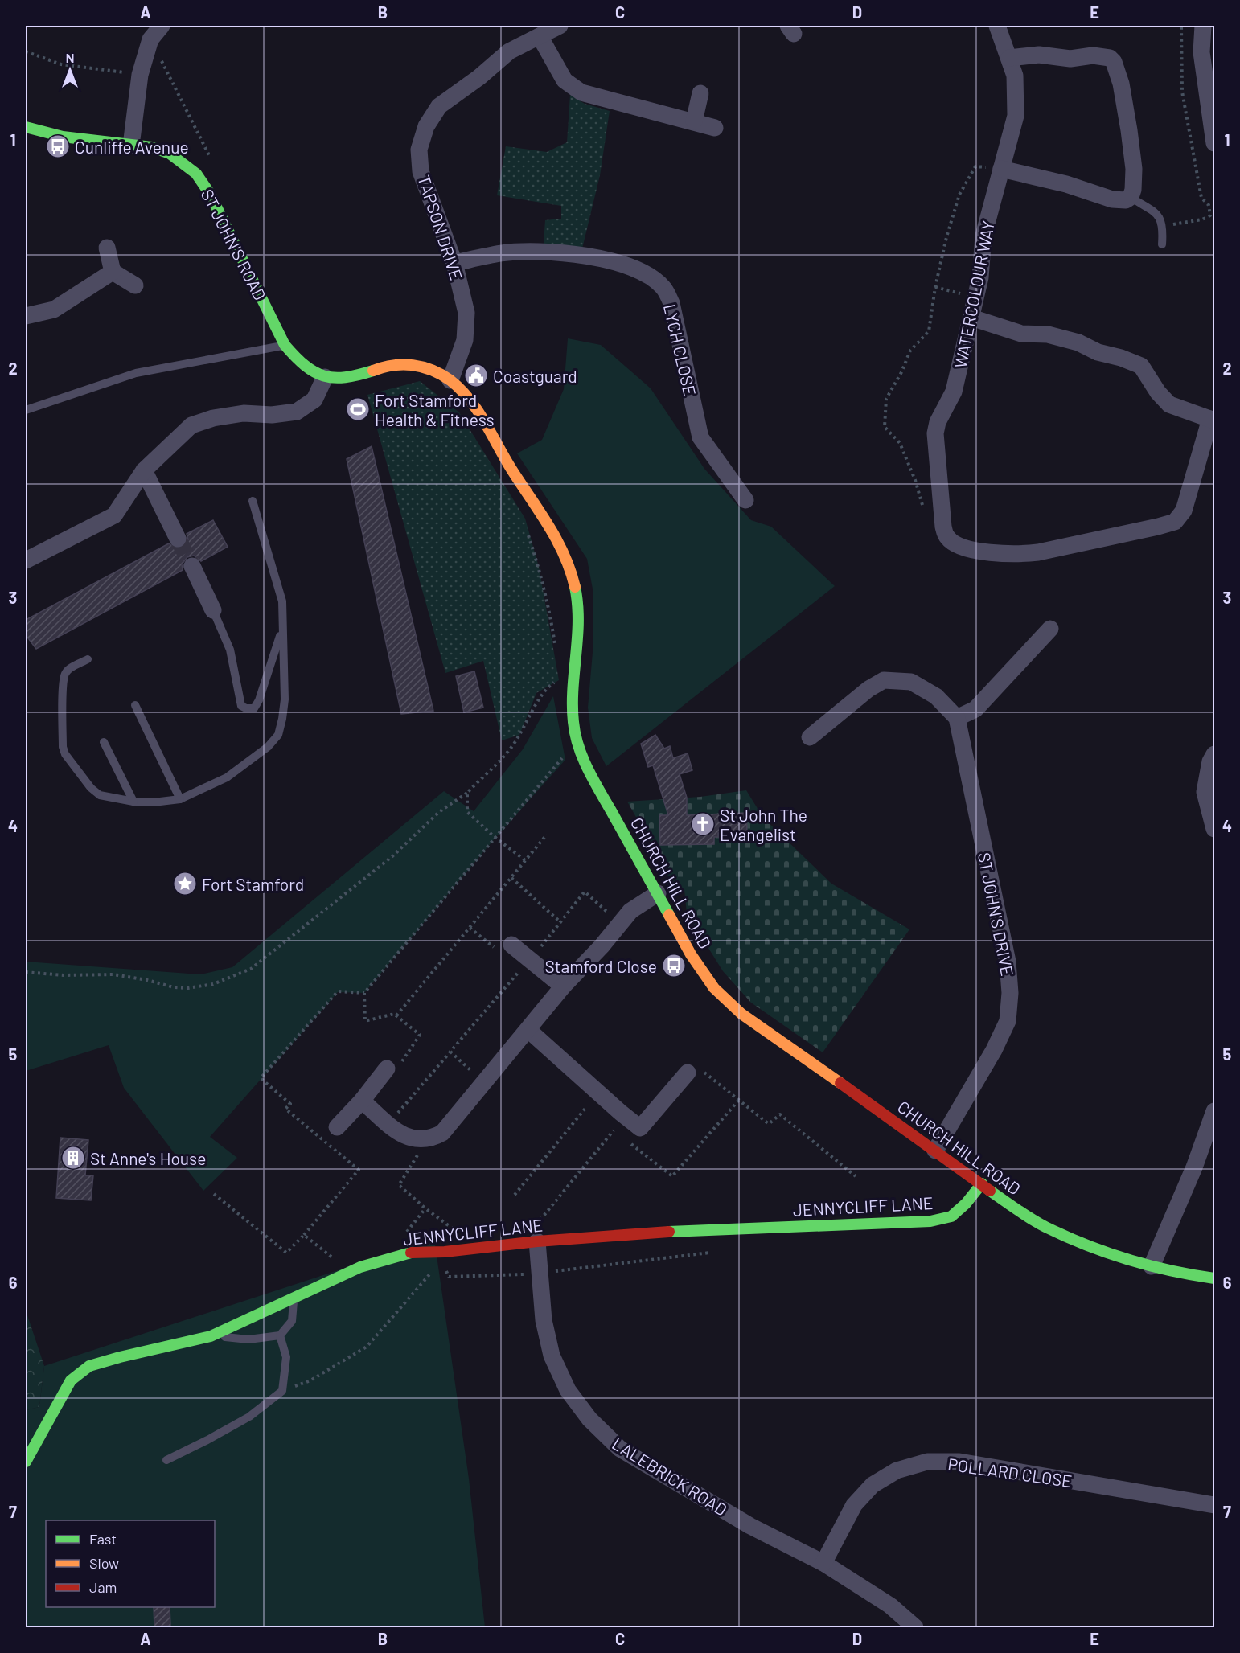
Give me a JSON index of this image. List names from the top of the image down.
{
  "streets": {
    "street": [
      "TAPSON DRIVE",
      "ST JOHN'S ROAD",
      "WATERCOLOUR WAY",
      "LYCH CLOSE",
      "CHURCH HILL ROAD",
      "ST JOHN'S DRIVE",
      "JENNYCLIFF LANE",
      "POLLARD CLOSE",
      "LALEBRICK ROAD"
    ]
  },
  "crossings": [
    ["TAPSON DRIVE", "LYCH CLOSE"],
    ["TAPSON DRIVE", "CHURCH HILL ROAD"],
    ["ST JOHN'S ROAD", "CHURCH HILL ROAD"],
    ["CHURCH HILL ROAD", "ST JOHN'S DRIVE"],
    ["CHURCH HILL ROAD", "JENNYCLIFF LANE"],
    ["JENNYCLIFF LANE", "LALEBRICK ROAD"],
    ["POLLARD CLOSE", "LALEBRICK ROAD"]
  ],
  "places": {
    "bus stop": ["Cunliffe Avenue", "Stamford Close"],
    "public building": ["Coastguard"],
    "sports": ["Fort Stamford Health & Fitness"],
    "church": ["St John The Evangelist"],
    "place": ["Fort Stamford"],
    "building": ["St Anne's House"]
  },
  "legend": ["Fast", "Slow", "Jam"],
  "north": "top",
  "grid": {
    "columns": [
      "A",
      "B",
      "C",
      "D",
      "E"
    ],
    "rows": [
      "1",
      "2",
      "3",
      "4",
      "5",
      "6",
      "7"
    ]
  }
}
